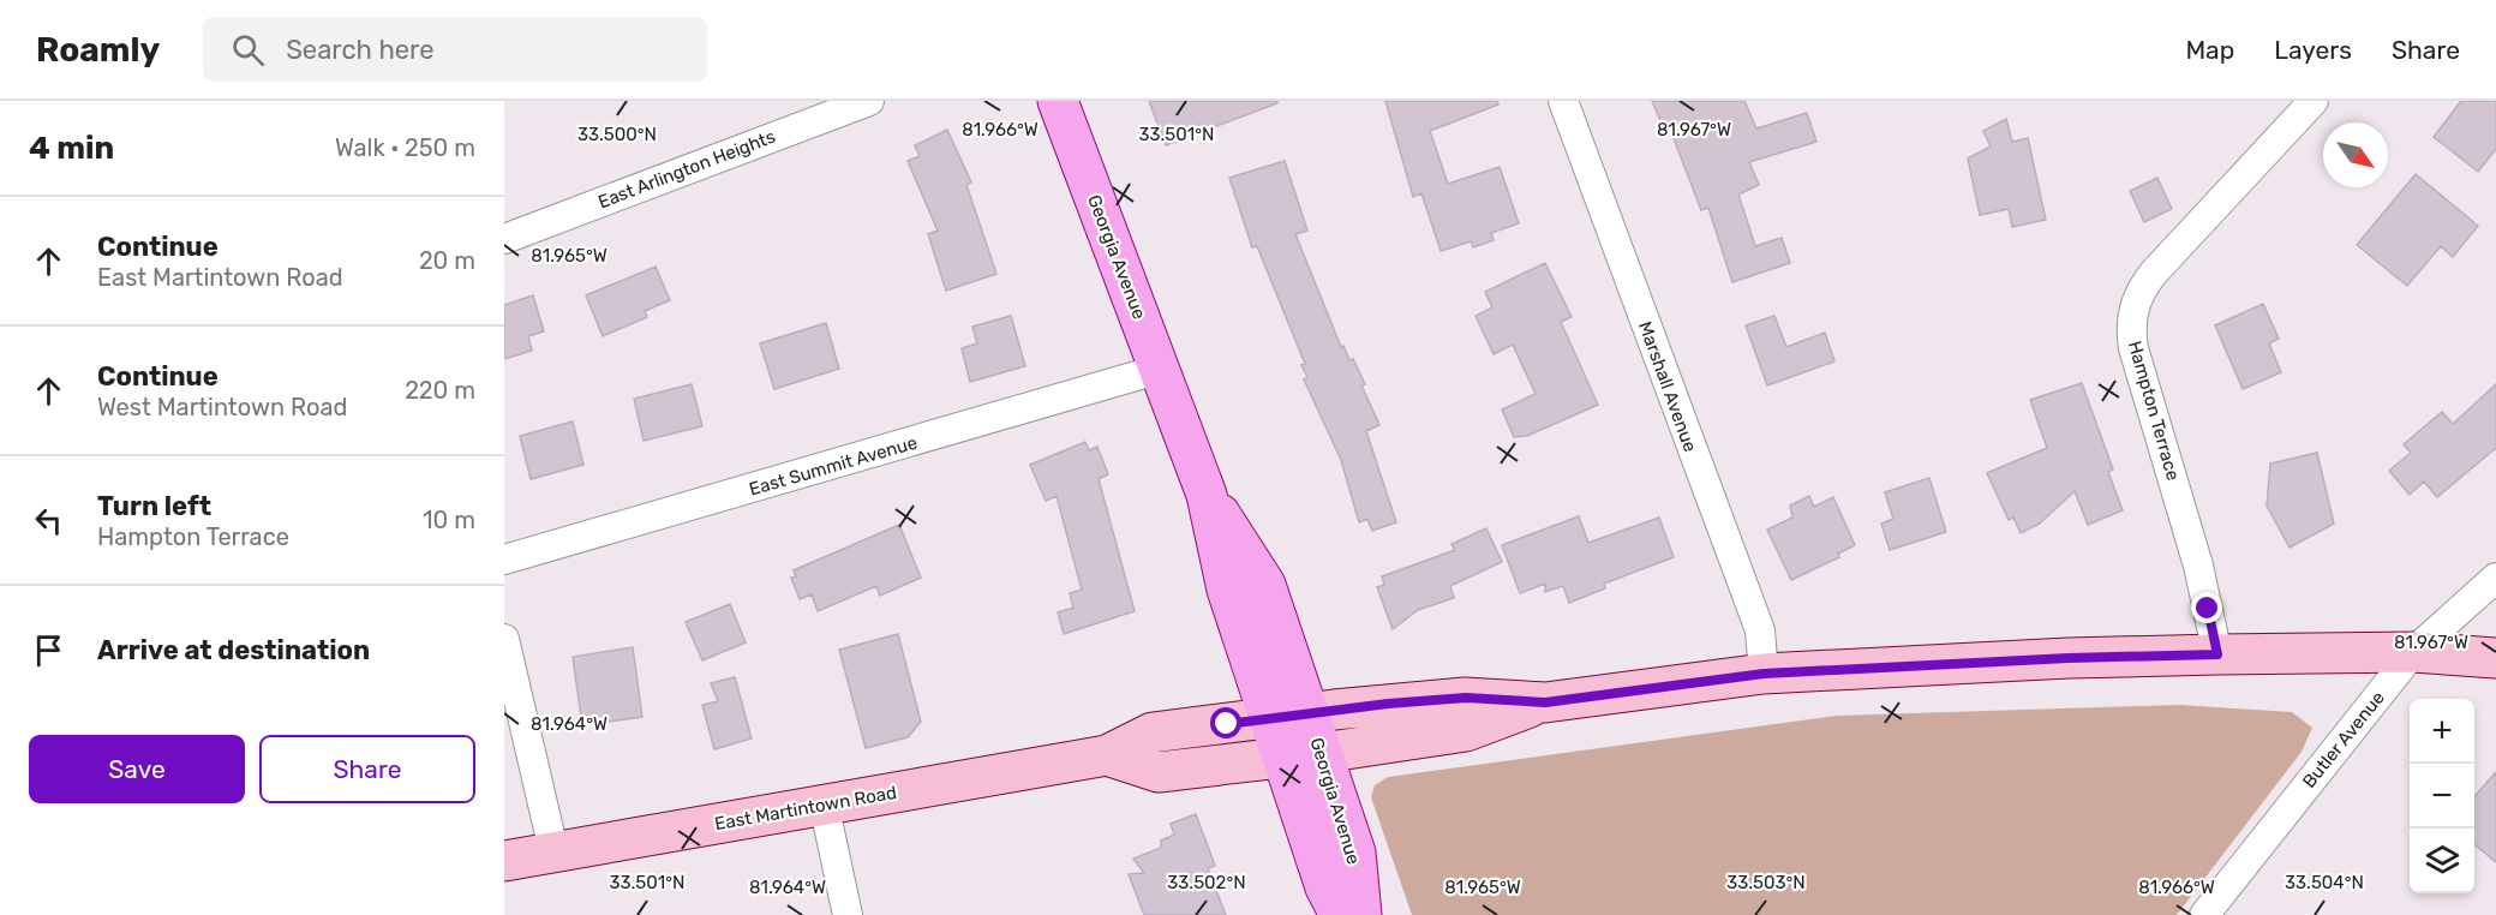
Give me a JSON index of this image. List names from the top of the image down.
{
  "streets": {
    "main road": ["Georgia Avenue", "East Martintown Road"],
    "street": [
      "East Arlington Heights",
      "Marshall Avenue",
      "Hampton Terrace",
      "East Summit Avenue",
      "Butler Avenue"
    ]
  },
  "crossings": [
    ["Georgia Avenue", "East Summit Avenue"],
    ["Georgia Avenue", "East Martintown Road"]
  ],
  "north": "bottom right",
  "page": {
    "header": "Roamly",
    "search": "Search here",
    "nav": ["Map", "Layers", "Share"],
    "heading": ["4 min", "Walk · 250 m"],
    "list": [
      ["Continue", "East Martintown Road", "20 m"],
      ["Continue", "West Martintown Road", "220 m"],
      ["Turn left", "Hampton Terrace", "10 m"],
      "Arrive at destination"
    ],
    "map_buttons": ["+", "−"],
    "buttons": ["Save", "Share"]
  },
  "coordinates": [
    "81.966°W",
    "81.967°W",
    "33.500°N",
    "33.501°N",
    "81.965°W",
    "81.964°W",
    "33.502°N",
    "33.503°N",
    "33.504°N"
  ]
}
